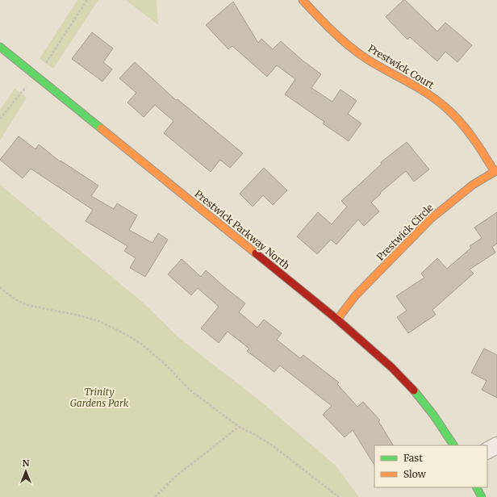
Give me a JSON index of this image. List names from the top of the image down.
{
  "streets": {
    "street": ["Prestwick Court", "Prestwick Parkway North", "Prestwick Circle"]
  },
  "crossings": [
    ["Prestwick Court", "Prestwick Circle"],
    ["Prestwick Parkway North", "Prestwick Circle"]
  ],
  "parks": ["Trinity Gardens Park"],
  "legend": ["Fast", "Slow"],
  "north": "top"
}
